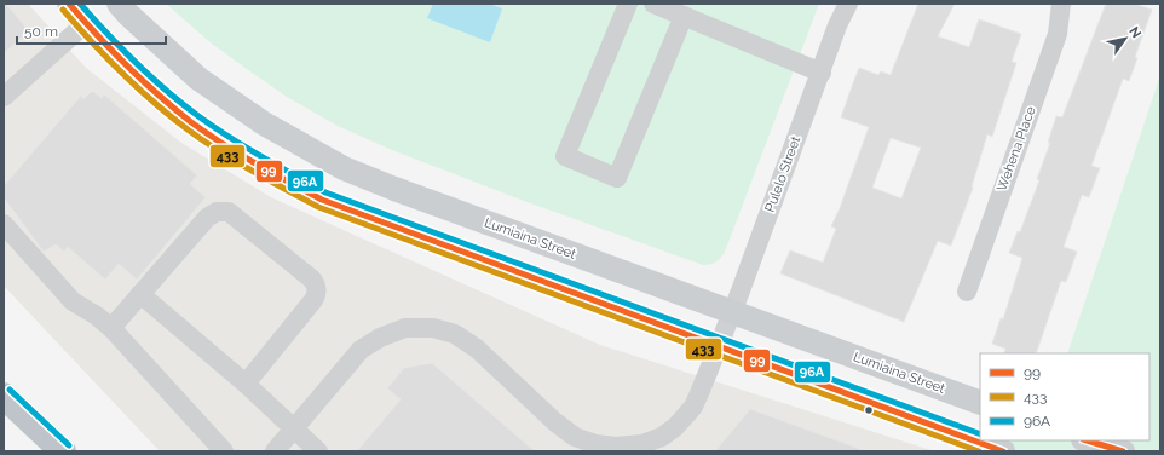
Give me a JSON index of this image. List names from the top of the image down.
{
  "streets": {
    "main road": ["Lumiaina Street"],
    "street": ["Wehena Place", "Pulelo Street"]
  },
  "crossings": [
    ["Pulelo Street", "Lumiaina Street"]
  ],
  "lines": ["transit line 99", "transit line 96A", "transit line 433"],
  "legend": ["99", "433", "96A"],
  "scale_bar": "50 m",
  "north": "top right"
}
